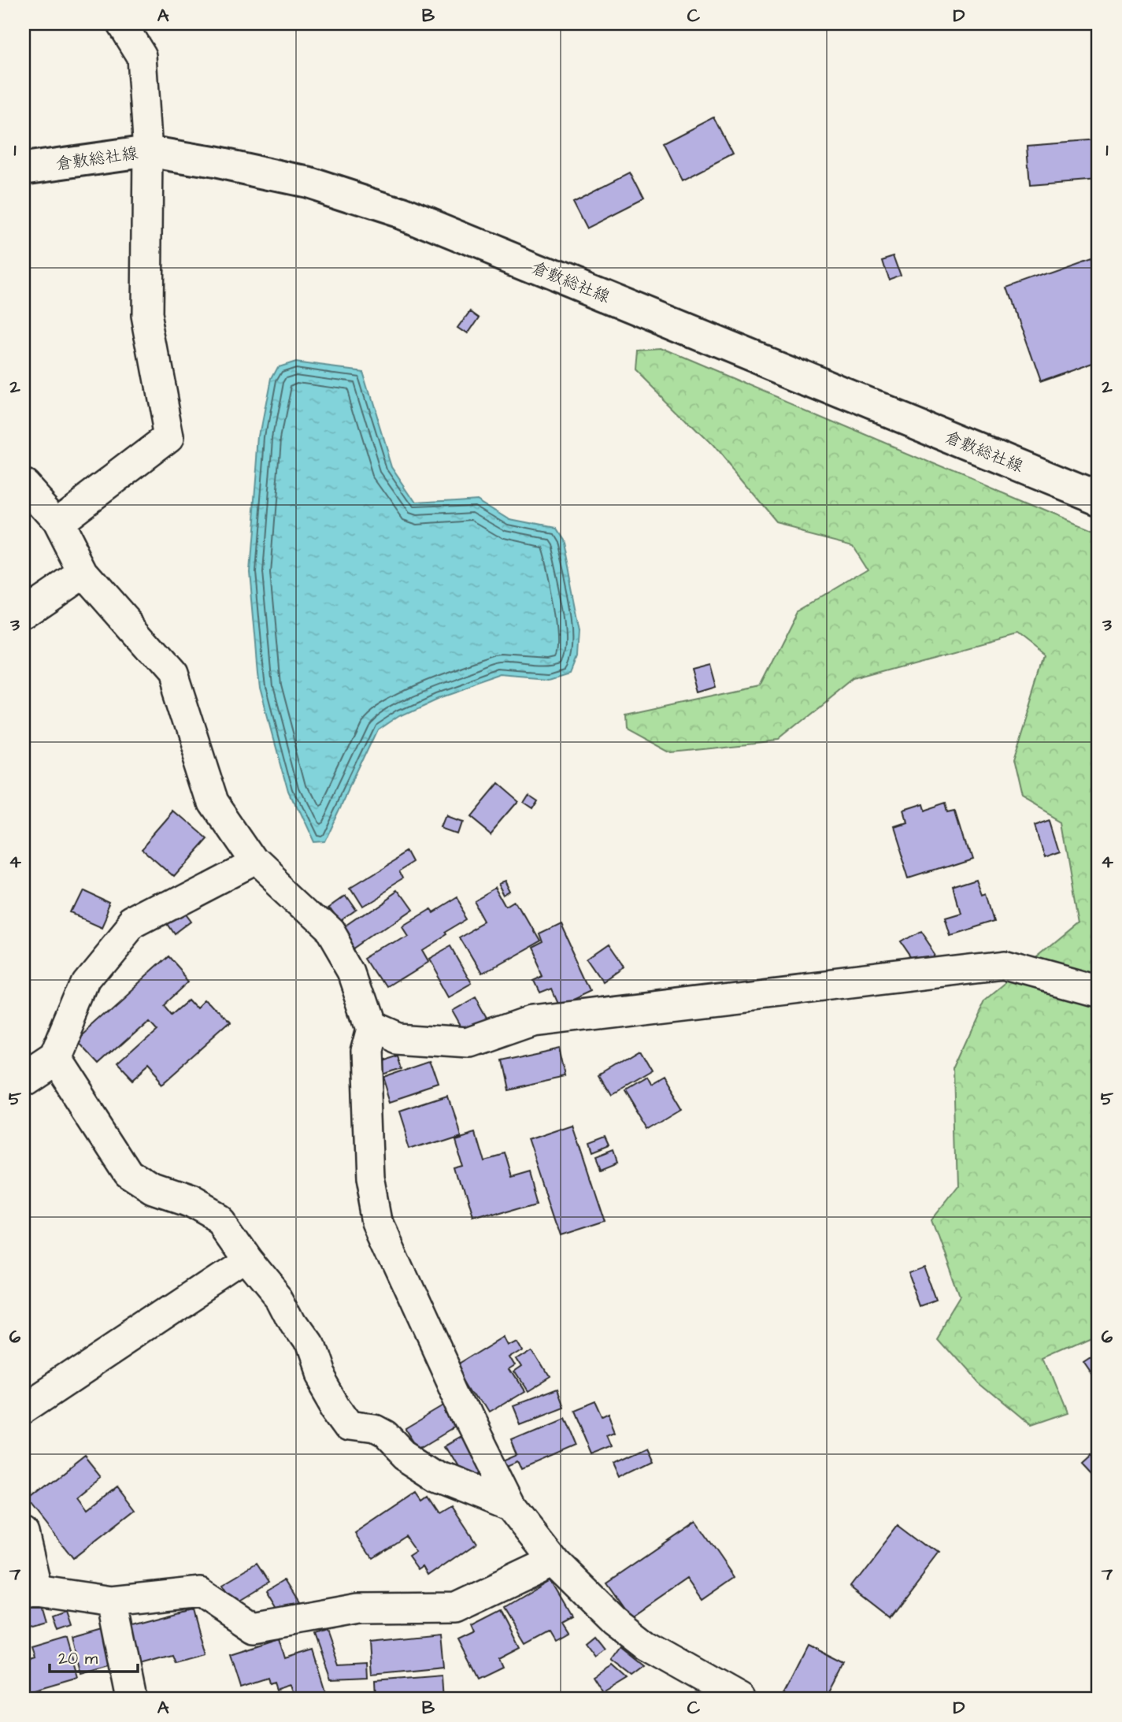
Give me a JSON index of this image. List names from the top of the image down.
{
  "streets": {
    "main road": ["倉敷総社線"]
  },
  "scale_bar": "20 m",
  "grid": {
    "columns": [
      "A",
      "B",
      "C",
      "D"
    ],
    "rows": [
      "1",
      "2",
      "3",
      "4",
      "5",
      "6",
      "7"
    ]
  }
}
